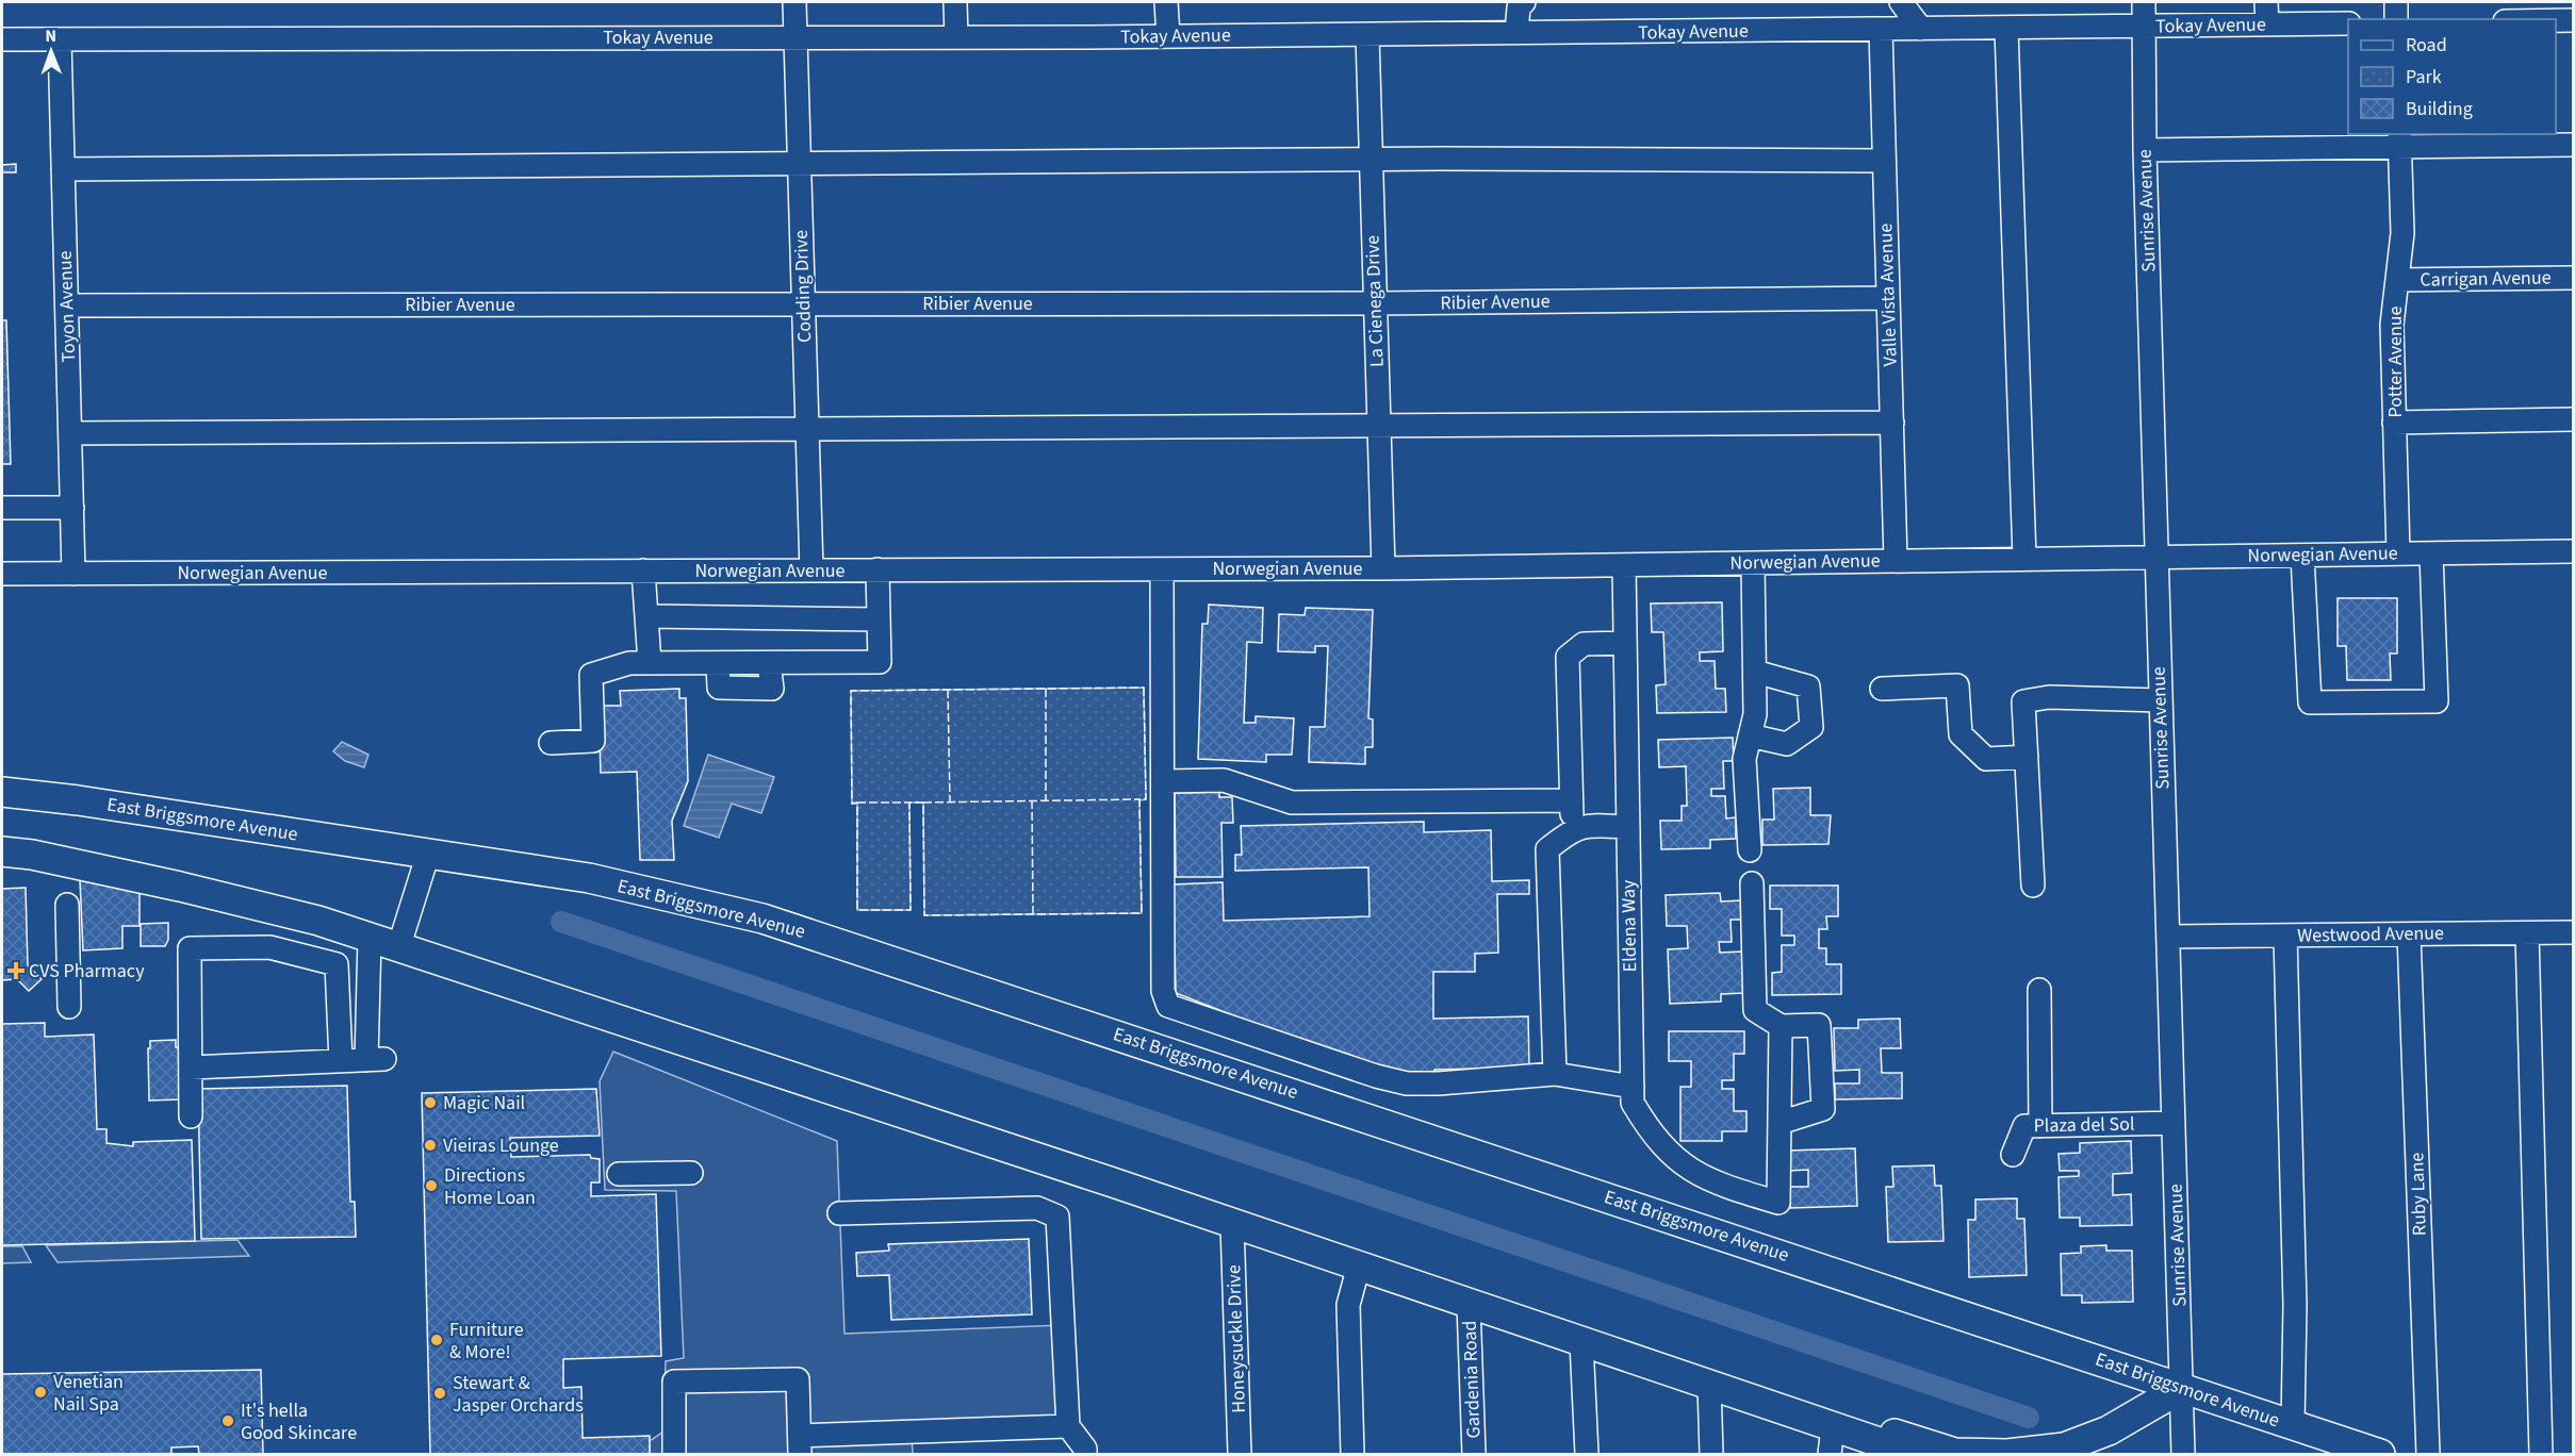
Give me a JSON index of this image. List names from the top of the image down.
{
  "streets": {
    "main road": ["East Briggsmore Avenue"],
    "street": [
      "Tokay Avenue",
      "Sunrise Avenue",
      "Carrigan Avenue",
      "Codding Drive",
      "Valle Vista Avenue",
      "La Cienega Drive",
      "Ribier Avenue",
      "Toyon Avenue",
      "Potter Avenue",
      "Norwegian Avenue",
      "Eldena Way",
      "Westwood Avenue",
      "Plaza del Sol",
      "Ruby Lane",
      "Honeysuckle Drive",
      "Gardenia Road"
    ]
  },
  "crossings": [
    ["Tokay Avenue", "Sunrise Avenue"],
    ["Tokay Avenue", "Codding Drive"],
    ["Tokay Avenue", "Valle Vista Avenue"],
    ["Tokay Avenue", "La Cienega Drive"],
    ["Tokay Avenue", "Toyon Avenue"],
    ["Sunrise Avenue", "Norwegian Avenue"],
    ["Sunrise Avenue", "East Briggsmore Avenue"],
    ["Sunrise Avenue", "Westwood Avenue"],
    ["Sunrise Avenue", "Plaza del Sol"],
    ["Carrigan Avenue", "Potter Avenue"],
    ["Codding Drive", "Ribier Avenue"],
    ["Codding Drive", "Norwegian Avenue"],
    ["Valle Vista Avenue", "Ribier Avenue"],
    ["Valle Vista Avenue", "Norwegian Avenue"],
    ["La Cienega Drive", "Ribier Avenue"],
    ["La Cienega Drive", "Norwegian Avenue"],
    ["Ribier Avenue", "Toyon Avenue"],
    ["Toyon Avenue", "Norwegian Avenue"],
    ["Potter Avenue", "Norwegian Avenue"],
    ["Norwegian Avenue", "Eldena Way"],
    ["Westwood Avenue", "Ruby Lane"]
  ],
  "places": {
    "health": ["CVS Pharmacy"],
    "other": [
      "Magic Nail",
      "Vieiras Lounge",
      "Directions Home Loan",
      "Furniture & More!",
      "Venetian Nail Spa",
      "Stewart & Jasper Orchards",
      "It's hella Good Skincare"
    ]
  },
  "legend": ["Road", "Park", "Building"],
  "north": "top"
}
